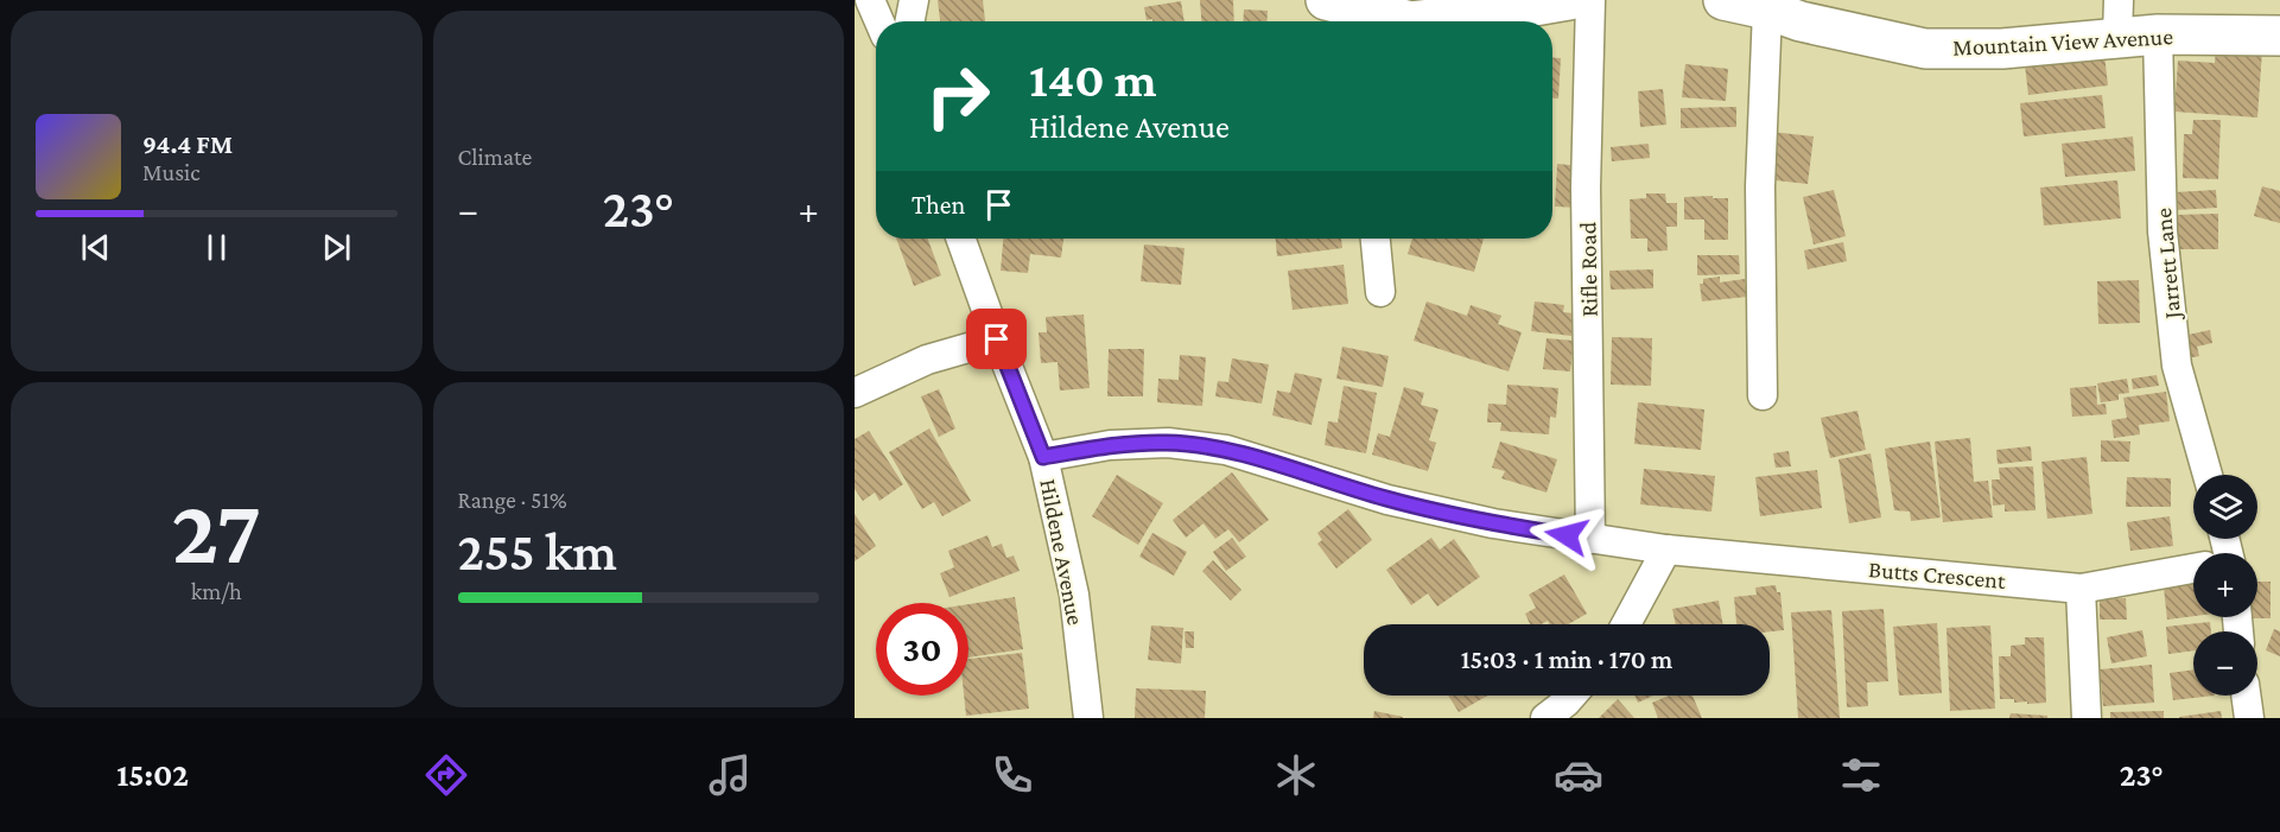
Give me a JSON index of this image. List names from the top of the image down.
{
  "streets": {
    "main road": ["Mountain View Avenue"],
    "street": [
      "Jarrett Lane",
      "Rifle Road",
      "Hildene Avenue",
      "Butts Crescent"
    ]
  },
  "crossings": [
    ["Mountain View Avenue", "Jarrett Lane"],
    ["Rifle Road", "Butts Crescent"],
    ["Hildene Avenue", "Butts Crescent"]
  ],
  "page": {
    "tile": [
      "Climate",
      ["27", "km/h"],
      ["Range · 51%", "255 km"]
    ],
    "turn": ["140 m", "Hildene Avenue"],
    "song": ["94.4 FM", "Music"],
    "then": "Then",
    "heat": ["−", "23°", "+"],
    "map_buttons": ["+", "−"],
    "limit": "30",
    "trip": "15:03 · 1 min · 170 m",
    "tabs": ["15:02", "23°"]
  }
}
